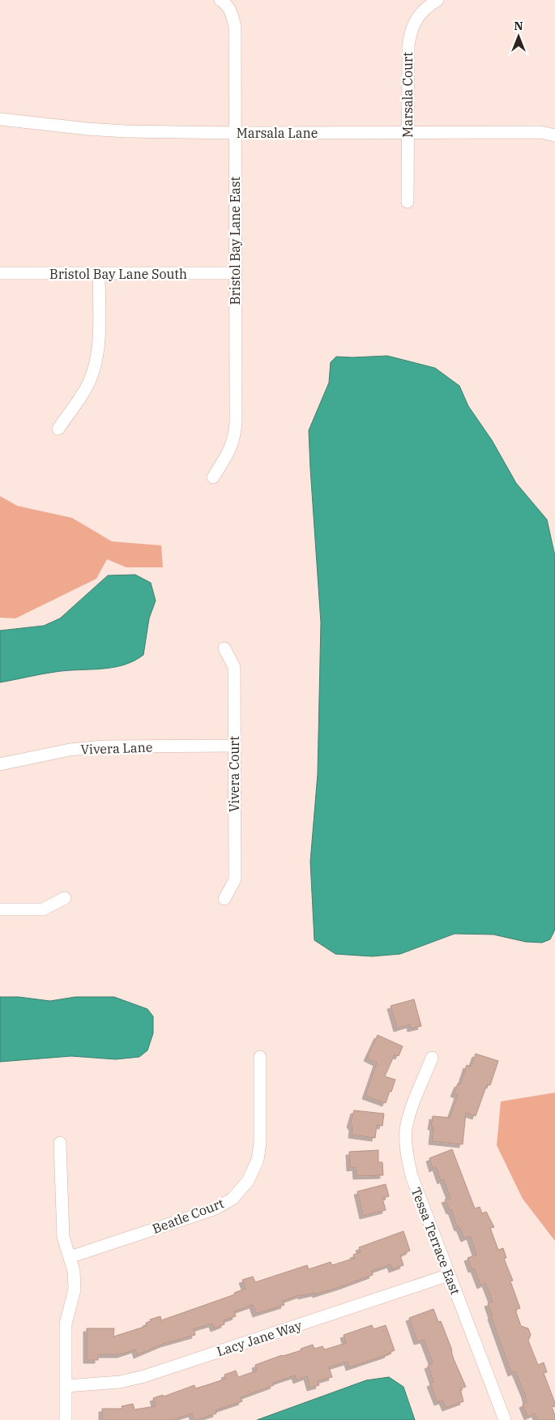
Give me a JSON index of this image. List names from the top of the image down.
{
  "streets": {
    "street": [
      "Marsala Court",
      "Marsala Lane",
      "Bristol Bay Lane East",
      "Bristol Bay Lane South",
      "Vivera Lane",
      "Vivera Court",
      "Beatle Court",
      "Tessa Terrace East",
      "Lacy Jane Way"
    ]
  },
  "crossings": [
    ["Marsala Court", "Marsala Lane"],
    ["Marsala Lane", "Bristol Bay Lane East"],
    ["Bristol Bay Lane East", "Bristol Bay Lane South"],
    ["Vivera Lane", "Vivera Court"],
    ["Tessa Terrace East", "Lacy Jane Way"]
  ],
  "north": "top"
}
